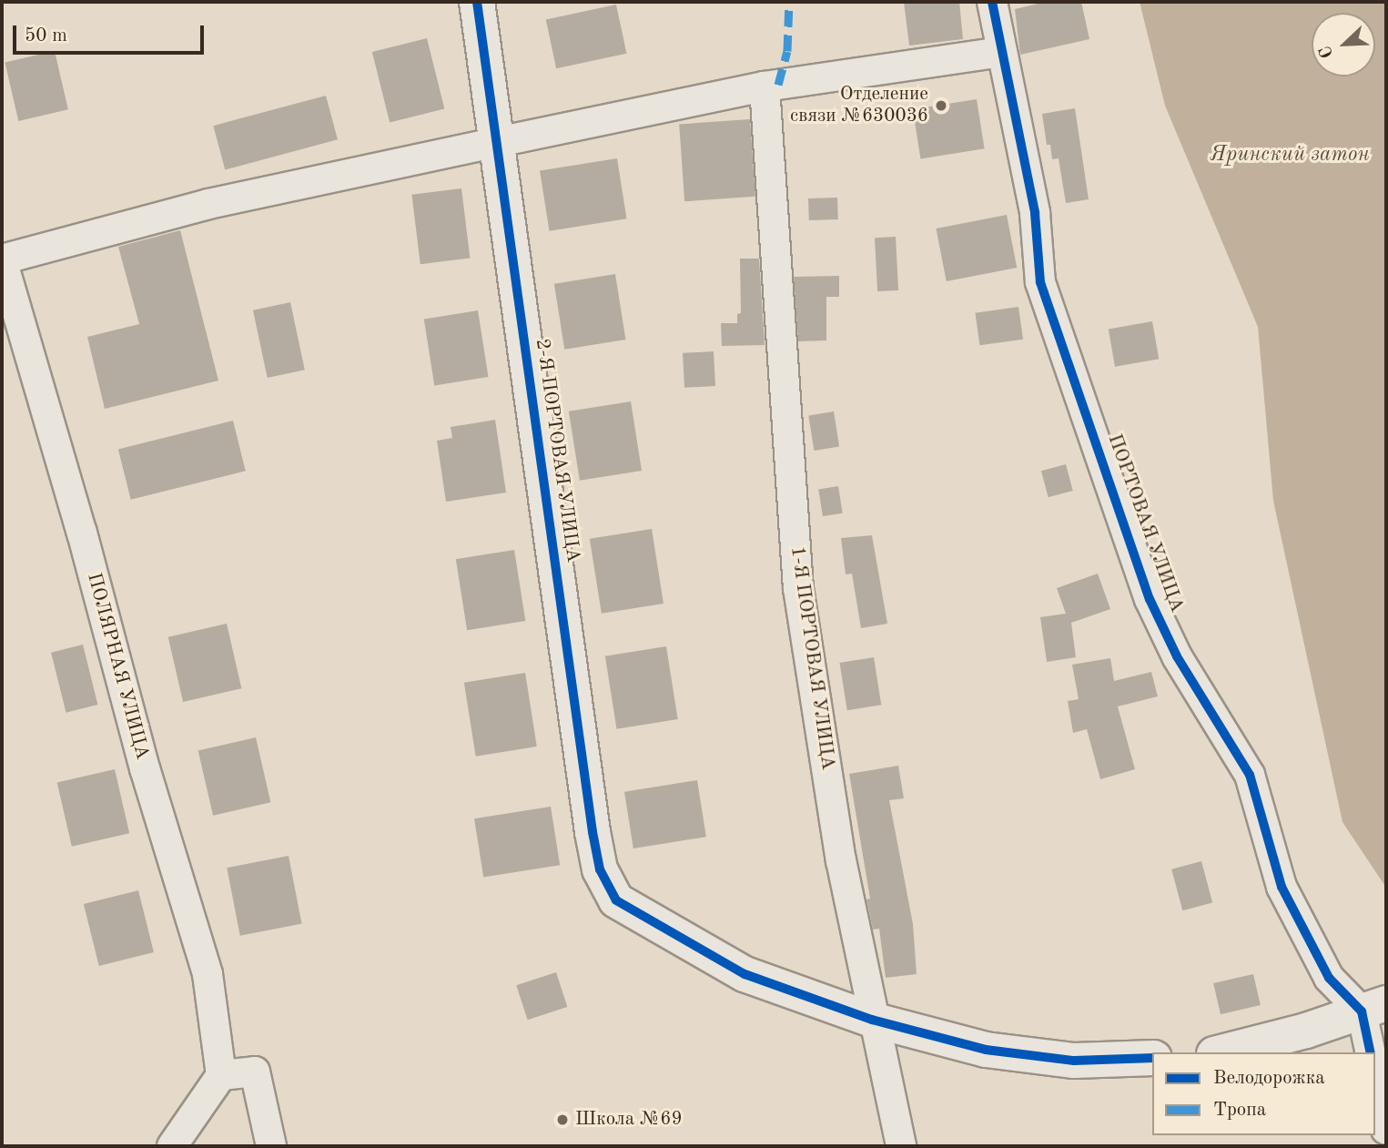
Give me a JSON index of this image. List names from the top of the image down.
{
  "streets": {
    "street": [
      "2-Я ПОРТОВАЯ УЛИЦА",
      "ПОРТОВАЯ УЛИЦА",
      "1-Я ПОРТОВАЯ УЛИЦА",
      "ПОЛЯРНАЯ УЛИЦА"
    ]
  },
  "crossings": [
    ["2-Я ПОРТОВАЯ УЛИЦА", "1-Я ПОРТОВАЯ УЛИЦА"]
  ],
  "water": ["Яринский затон"],
  "places": ["Отделение связи №630036", "Школа №69"],
  "legend": ["Велодорожка", "Тропа"],
  "scale_bar": "50 m",
  "north": "bottom left"
}
